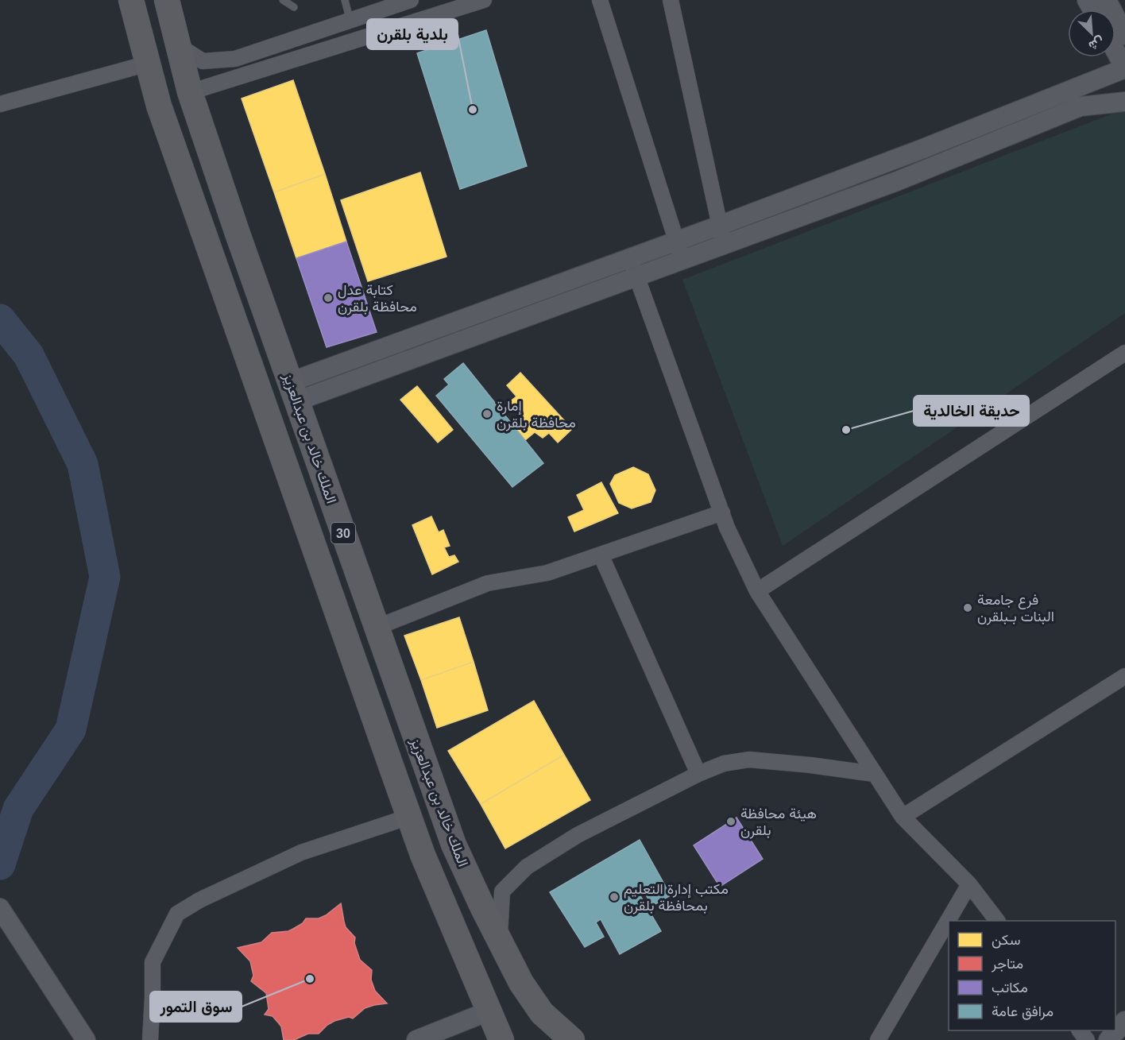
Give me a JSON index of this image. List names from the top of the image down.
{
  "streets": {
    "highway": ["الملك خالد بن عبدالعزيز", "30"]
  },
  "places": [
    "بلدية بلقرن",
    "كتابة عدل محافظة بلقرن",
    "إمارة محافظة بلقرن",
    "حديقة الخالدية",
    "فرع جامعة البنات بـبلقرن",
    "هيئة محافظة بلقرن",
    "مكتب إدارة التعليم بمحافظة بلقرن",
    "سوق التمور"
  ],
  "legend": [
    "سكن",
    "متاجر",
    "مكاتب",
    "مرافق عامة"
  ],
  "north": "bottom right"
}
